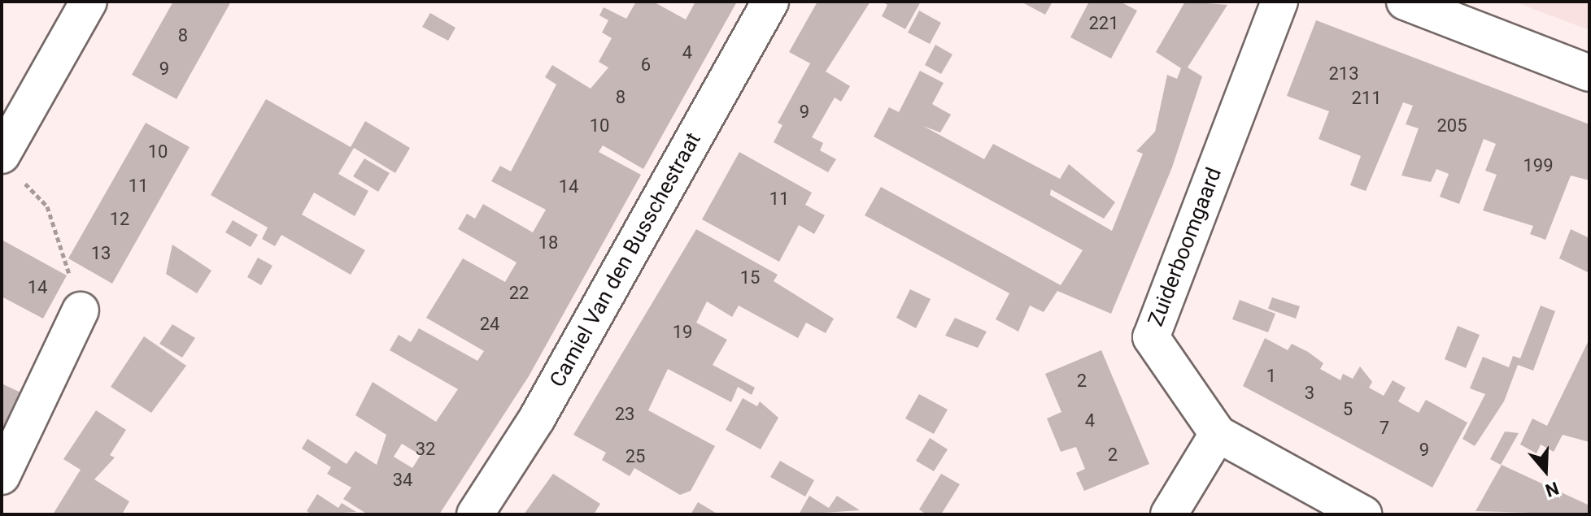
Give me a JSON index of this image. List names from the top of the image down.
{
  "streets": {
    "street": ["Zuiderboomgaard", "Camiel Van den Busschestraat"]
  },
  "house_numbers": [
    "221",
    "8",
    "4",
    "6",
    "9",
    "213",
    "8",
    "211",
    "9",
    "10",
    "205",
    "10",
    "199",
    "11",
    "14",
    "11",
    "12",
    "18",
    "13",
    "15",
    "14",
    "22",
    "24",
    "19",
    "1",
    "2",
    "3",
    "5",
    "23",
    "4",
    "7",
    "32",
    "9",
    "2",
    "25",
    "34"
  ],
  "north": "bottom"
}
